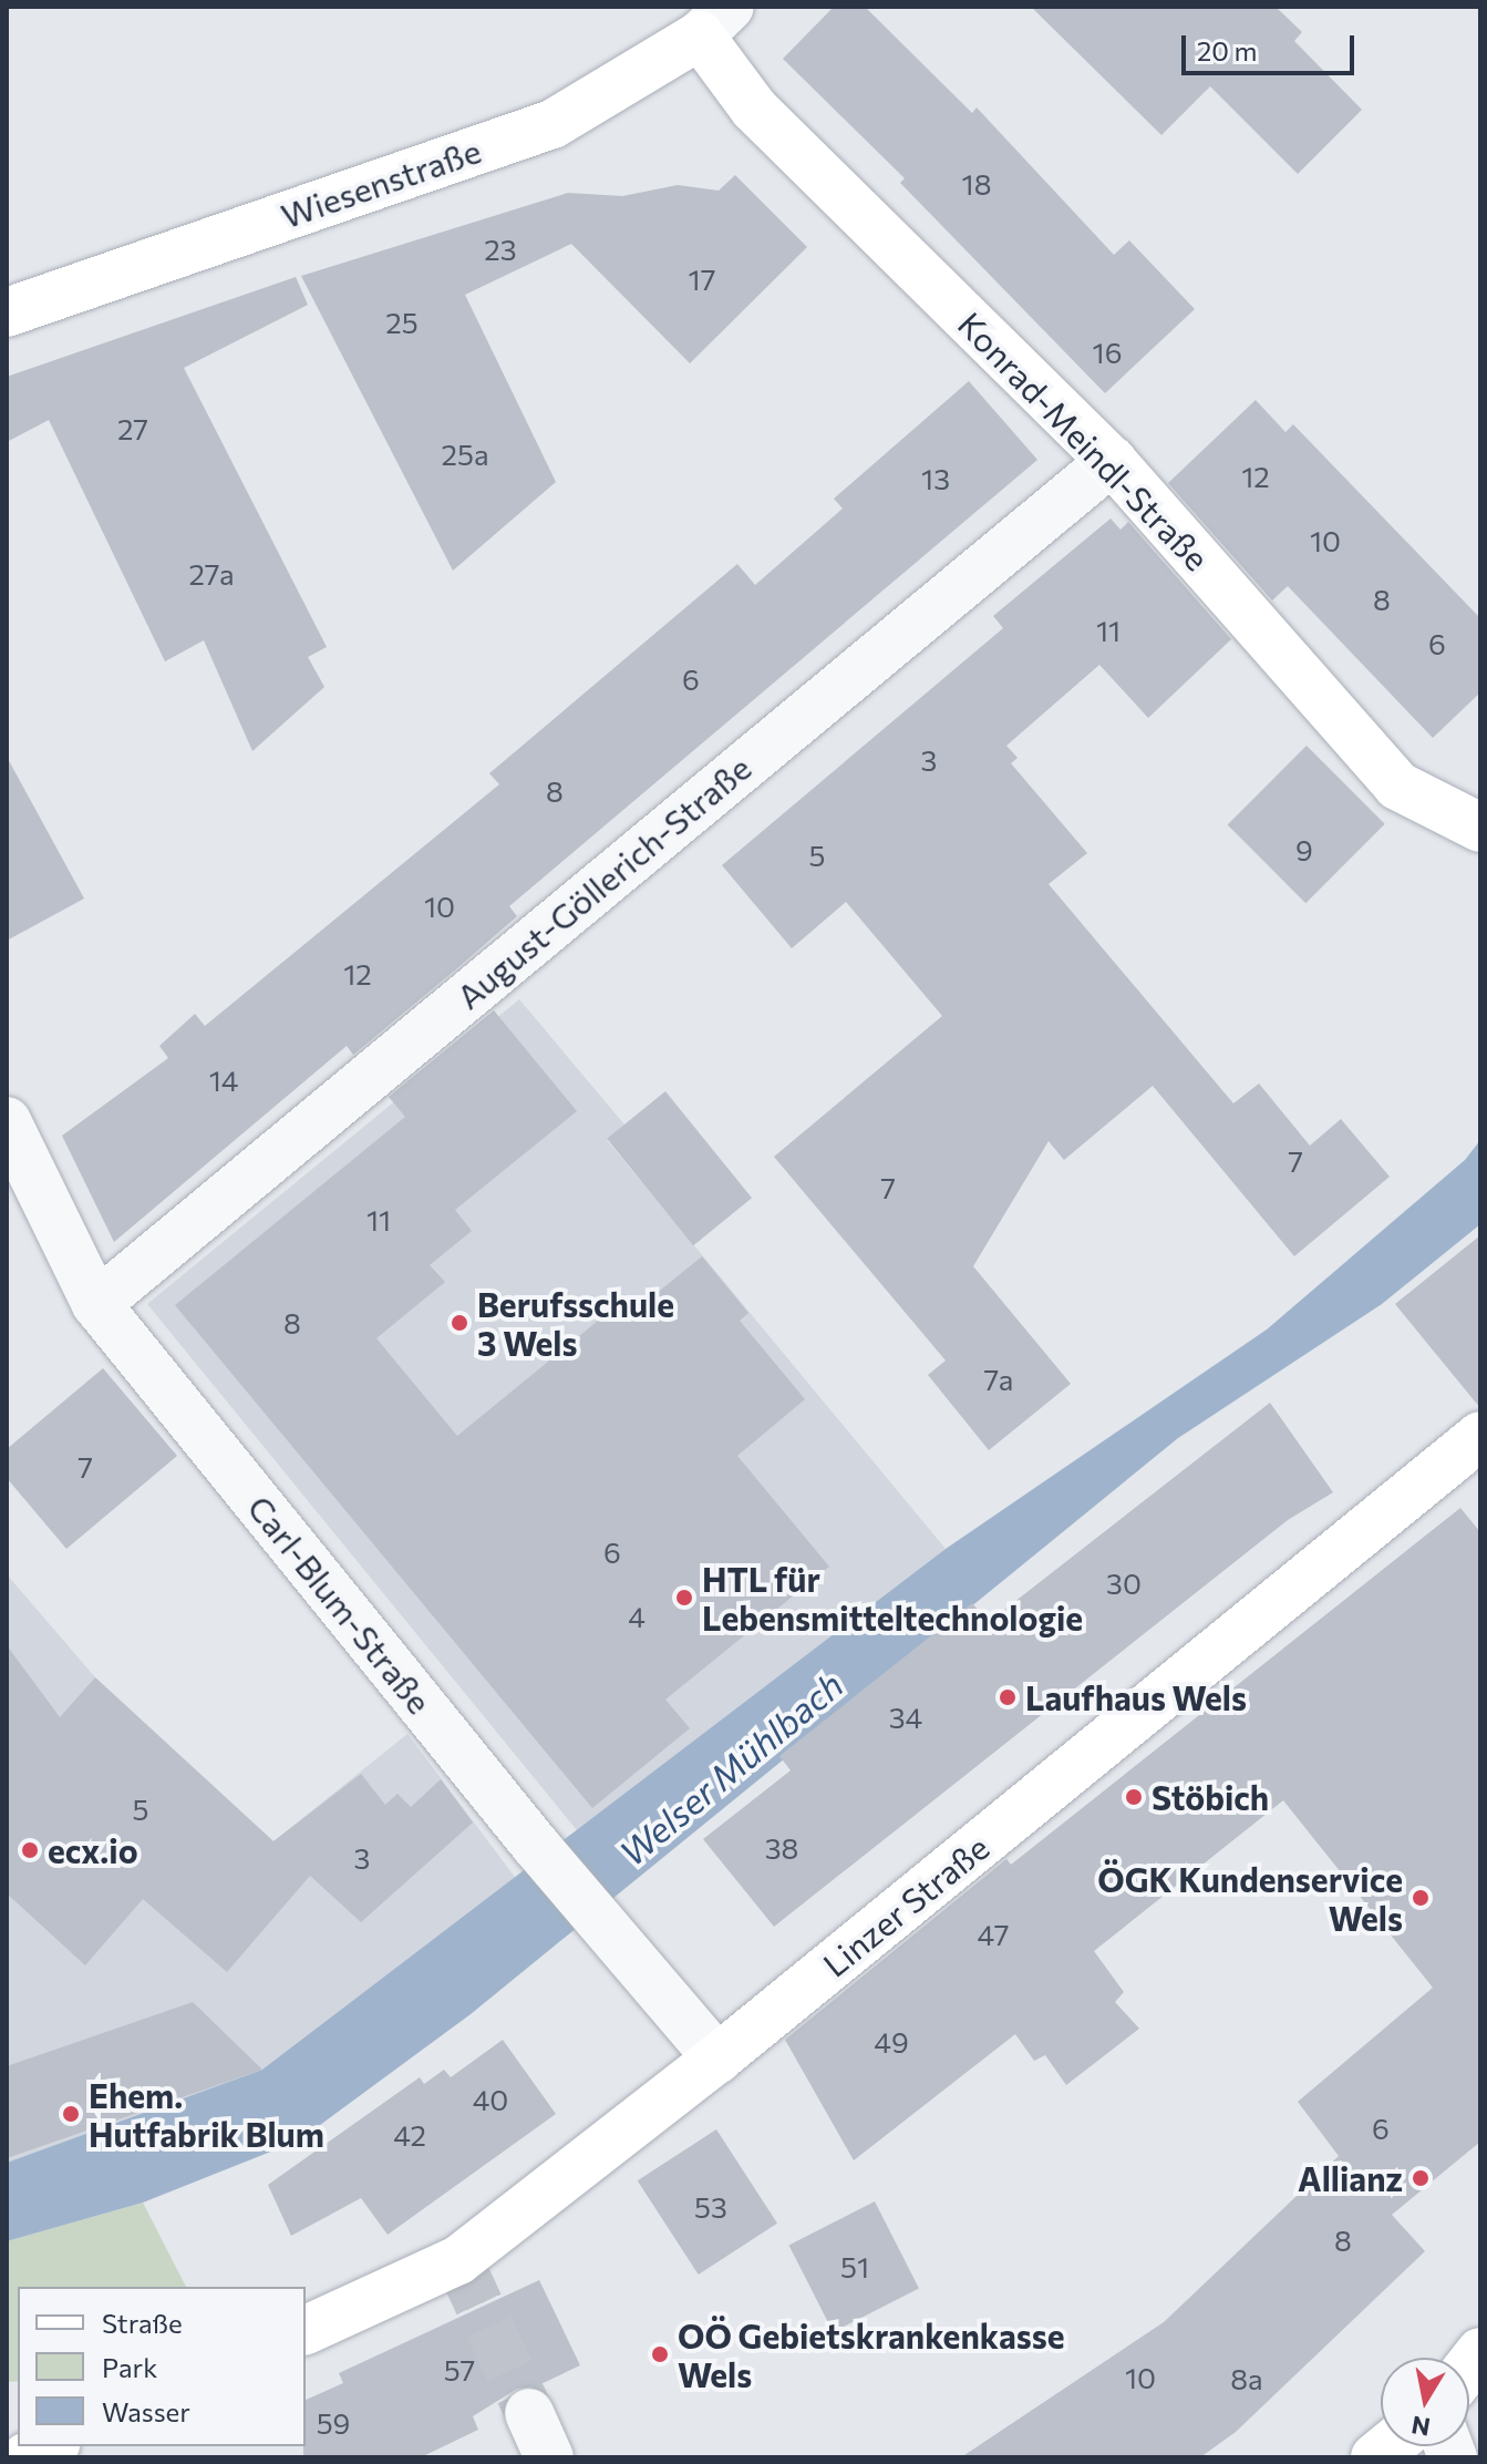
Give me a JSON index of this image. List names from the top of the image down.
{
  "streets": {
    "street": [
      "Wiesenstraße",
      "Konrad-Meindl-Straße",
      "August-Göllerich-Straße",
      "Carl-Blum-Straße",
      "Linzer Straße"
    ]
  },
  "crossings": [
    ["Wiesenstraße", "Konrad-Meindl-Straße"],
    ["Konrad-Meindl-Straße", "August-Göllerich-Straße"],
    ["August-Göllerich-Straße", "Carl-Blum-Straße"],
    ["Carl-Blum-Straße", "Linzer Straße"]
  ],
  "water": ["Welser Mühlbach"],
  "places": [
    "Berufsschule 3 Wels",
    "HTL für Lebensmitteltechnologie",
    "Laufhaus Wels",
    "Stöbich",
    "ecx.io",
    "ÖGK Kundenservice Wels",
    "Ehem. Hutfabrik Blum",
    "Allianz",
    "OÖ Gebietskrankenkasse Wels"
  ],
  "house_numbers": [
    "18",
    "23",
    "17",
    "25",
    "16",
    "27",
    "25a",
    "12",
    "13",
    "10",
    "27a",
    "8",
    "11",
    "6",
    "6",
    "3",
    "8",
    "9",
    "5",
    "10",
    "12",
    "14",
    "7",
    "7",
    "11",
    "8",
    "7a",
    "7",
    "6",
    "30",
    "4",
    "34",
    "5",
    "38",
    "3",
    "47",
    "49",
    "40",
    "6",
    "42",
    "53",
    "8",
    "51",
    "57",
    "10",
    "8a",
    "59"
  ],
  "legend": ["Straße", "Park", "Wasser"],
  "scale_bar": "20 m",
  "north": "bottom"
}
